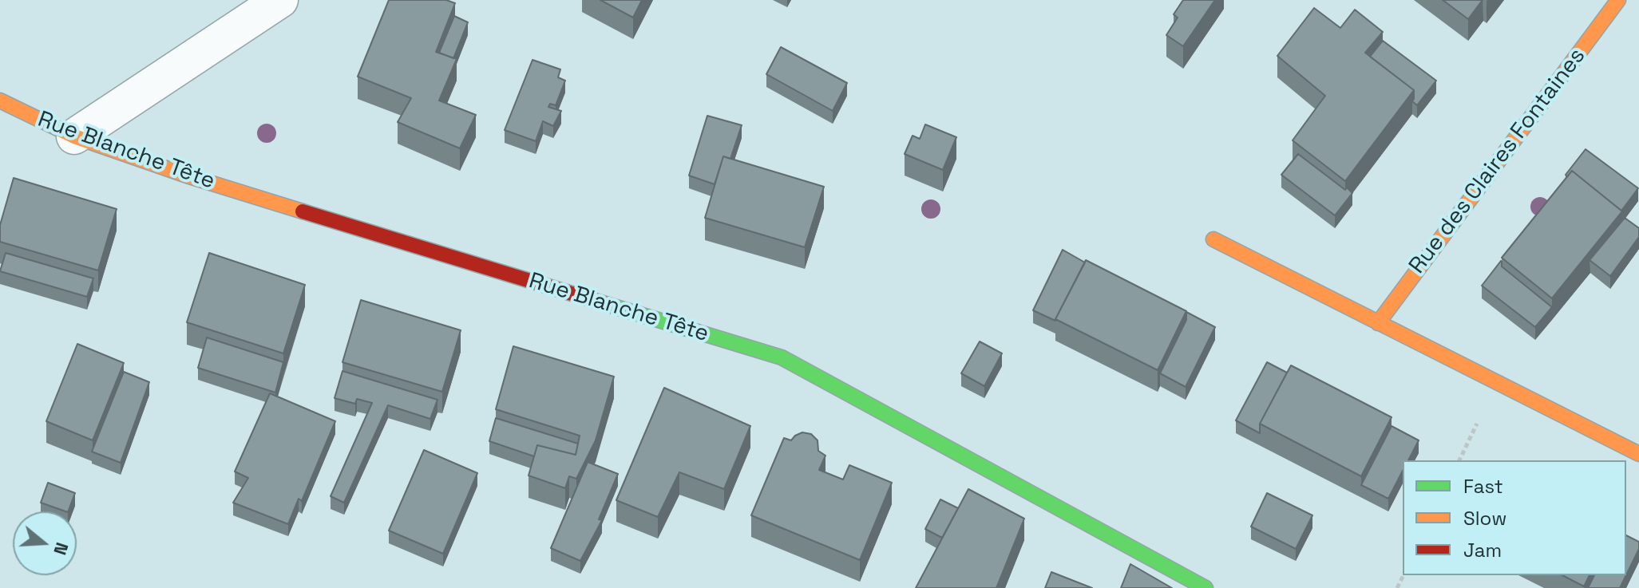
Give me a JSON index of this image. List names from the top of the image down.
{
  "streets": {
    "street": ["Rue Blanche Tête", "Rue des Claires Fontaines"]
  },
  "legend": ["Fast", "Slow", "Jam"],
  "north": "right"
}
